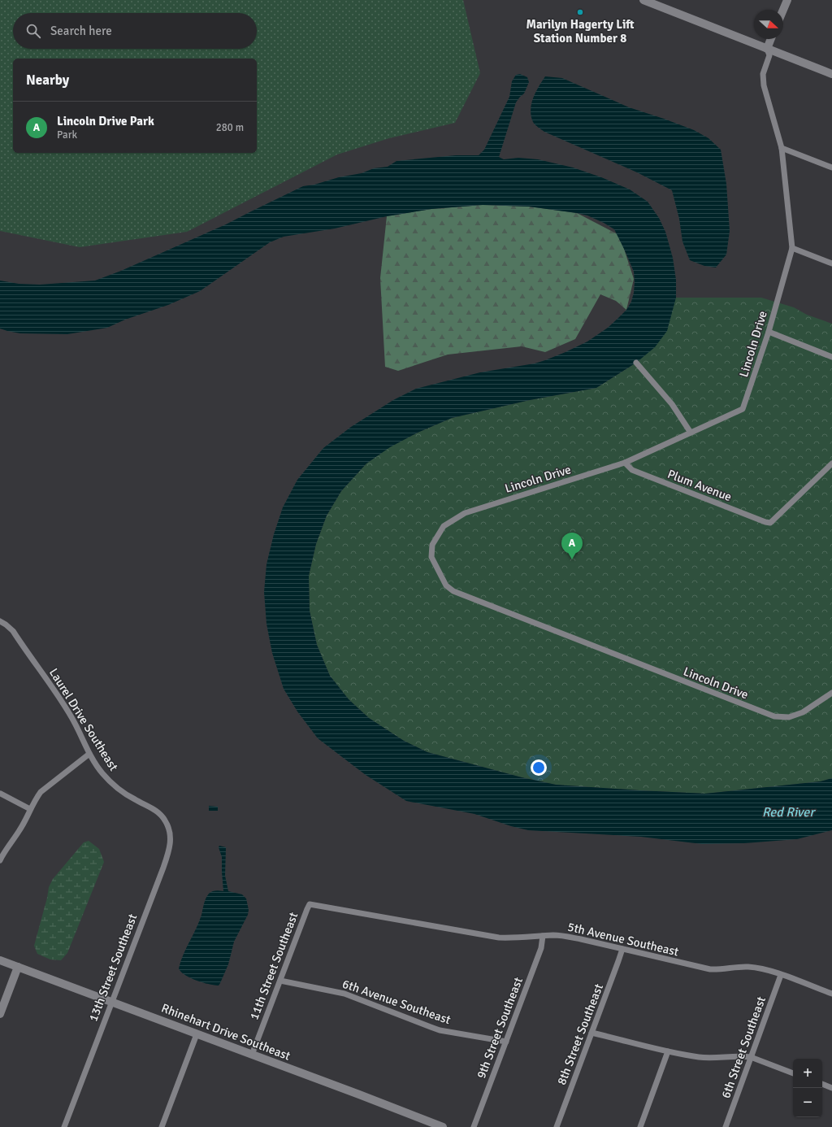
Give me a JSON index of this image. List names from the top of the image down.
{
  "streets": {
    "street": [
      "Lincoln Drive",
      "Plum Avenue",
      "Laurel Drive Southeast",
      "5th Avenue Southeast",
      "11th Street Southeast",
      "13th Street Southeast",
      "6th Avenue Southeast",
      "9th Street Southeast",
      "Rhinehart Drive Southeast",
      "8th Street Southeast",
      "6th Street Southeast"
    ]
  },
  "crossings": [
    ["Lincoln Drive", "Plum Avenue"],
    ["Laurel Drive Southeast", "13th Street Southeast"],
    ["5th Avenue Southeast", "11th Street Southeast"],
    ["5th Avenue Southeast", "9th Street Southeast"],
    ["5th Avenue Southeast", "8th Street Southeast"],
    ["5th Avenue Southeast", "6th Street Southeast"],
    ["11th Street Southeast", "6th Avenue Southeast"],
    ["11th Street Southeast", "Rhinehart Drive Southeast"],
    ["13th Street Southeast", "Rhinehart Drive Southeast"],
    ["6th Avenue Southeast", "9th Street Southeast"]
  ],
  "water": ["Red River"],
  "places": ["Marilyn Hagerty Lift Station Number 8"],
  "north": "right",
  "page": {
    "search": "Search here",
    "heading": "Nearby",
    "list": [
      {
        "mark": "A",
        "name": "Lincoln Drive Park",
        "note": "Park",
        "value": "280 m"
      }
    ],
    "pins": "A",
    "map_buttons": ["+", "−"]
  }
}
